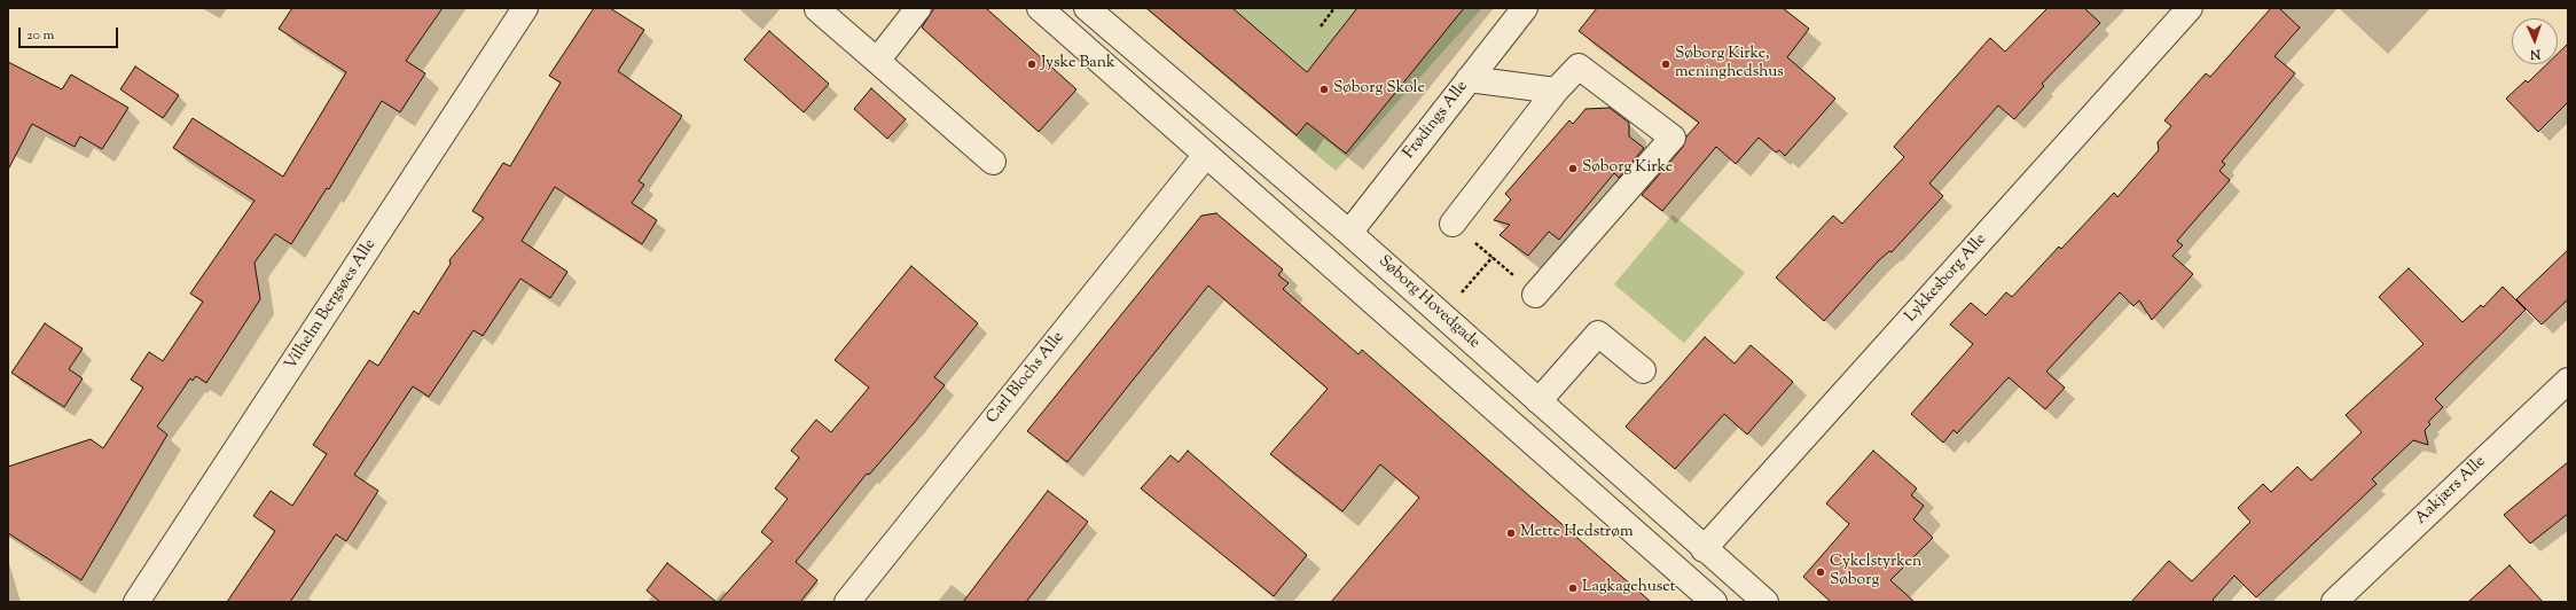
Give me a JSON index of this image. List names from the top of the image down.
{
  "streets": {
    "street": [
      "Frødings Alle",
      "Lykkesborg Alle",
      "Søborg Hovedgade",
      "Vilhelm Bergsøes Alle",
      "Carl Blochs Alle",
      "Aakjærs Alle"
    ]
  },
  "crossings": [
    ["Frødings Alle", "Søborg Hovedgade"],
    ["Lykkesborg Alle", "Søborg Hovedgade"]
  ],
  "places": [
    "Jyske Bank",
    "Søborg Kirke, meninghedshus",
    "Søborg Skole",
    "Søborg Kirke",
    "Mette Hedstrøm",
    "Cykelstyrken Søborg",
    "Lagkagehuset"
  ],
  "scale_bar": "20 m",
  "north": "bottom"
}
